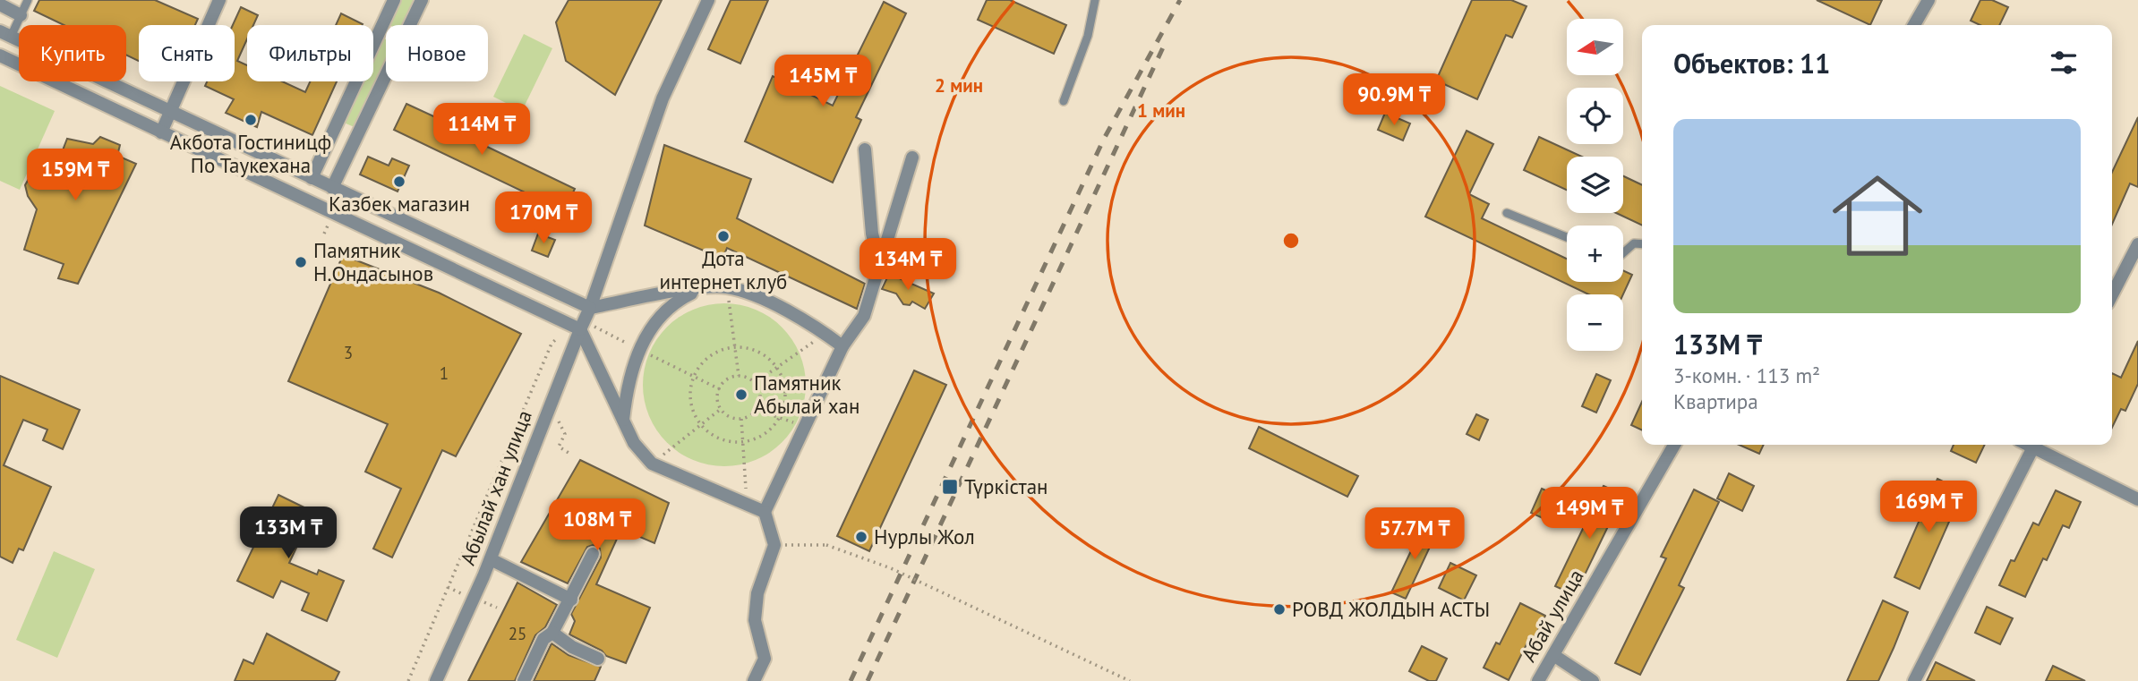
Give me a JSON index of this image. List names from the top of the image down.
{
  "streets": {
    "street": ["Абылай хан улица", "Абай улица"]
  },
  "places": {
    "other": [
      "Акбота Гостиницф По Таукехана",
      "Казбек магазин",
      "Дота интернет клуб",
      "Памятник Н.Ондасынов",
      "Памятник Абылай хан",
      "Нурлы Жол",
      "РОВД ЖОЛДЫН АСТЫ"
    ],
    "transit": ["Түркістан"]
  },
  "house_numbers": ["3", "1", "25"],
  "north": "left",
  "page": {
    "map_buttons": ["+", "−"],
    "chip": [
      "Купить",
      "Снять",
      "Фильтры",
      "Новое"
    ],
    "heading": "Объектов: 11",
    "price": [
      "145M ₸",
      "90.9M ₸",
      "114M ₸",
      "159M ₸",
      "170M ₸",
      "134M ₸",
      "169M ₸",
      "149M ₸",
      "108M ₸",
      "133M ₸",
      "57.7M ₸"
    ],
    "list": [
      {
        "name": "133M ₸",
        "note": "3-комн. · 113 m² · Квартира"
      }
    ]
  },
  "rings": ["2 мин", "1 мин"]
}
